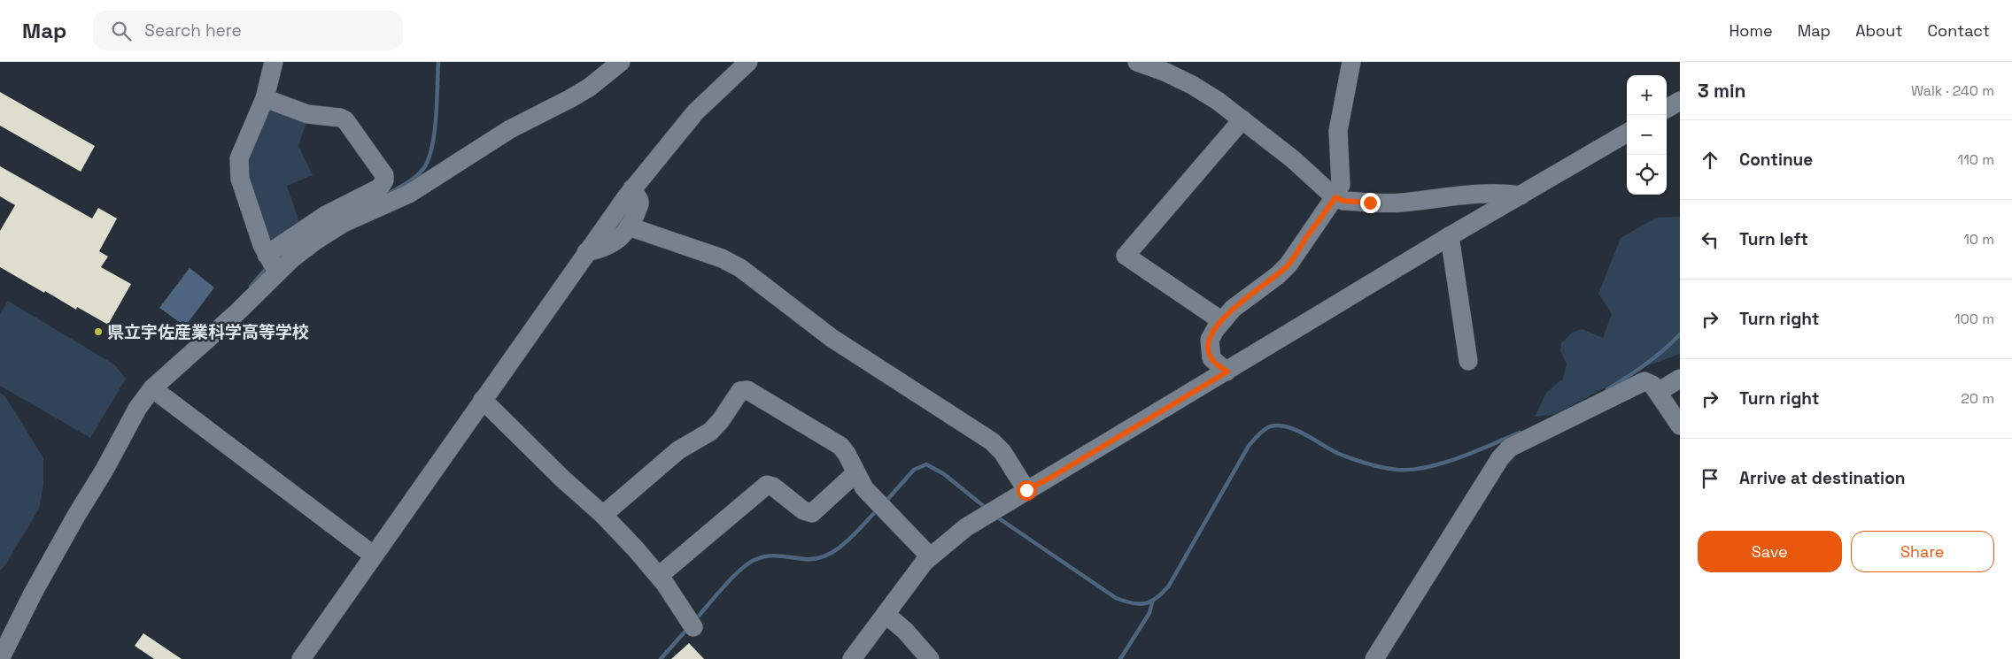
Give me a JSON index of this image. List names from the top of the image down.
{
  "places": ["県立宇佐産業科学高等学校"],
  "page": {
    "header": "Map",
    "search": "Search here",
    "nav": [
      "Home",
      "Map",
      "About",
      "Contact"
    ],
    "heading": ["3 min", "Walk · 240 m"],
    "map_buttons": ["+", "−"],
    "list": [
      ["Continue", "110 m"],
      ["Turn left", "10 m"],
      ["Turn right", "100 m"],
      ["Turn right", "20 m"],
      "Arrive at destination"
    ],
    "buttons": ["Save", "Share"]
  }
}
